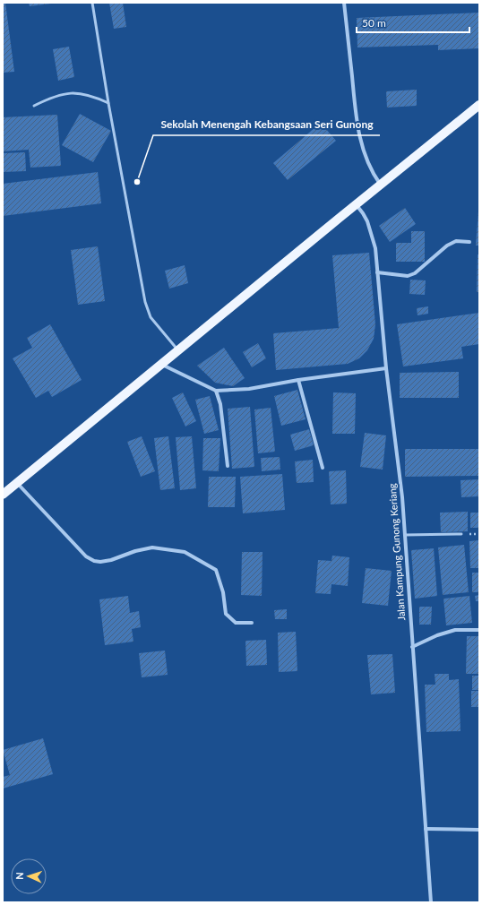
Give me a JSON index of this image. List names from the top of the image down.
{
  "streets": {
    "street": ["Jalan Kampung Gunong Keriang"]
  },
  "places": ["Sekolah Menengah Kebangsaan Seri Gunong"],
  "scale_bar": "50 m",
  "north": "left"
}
